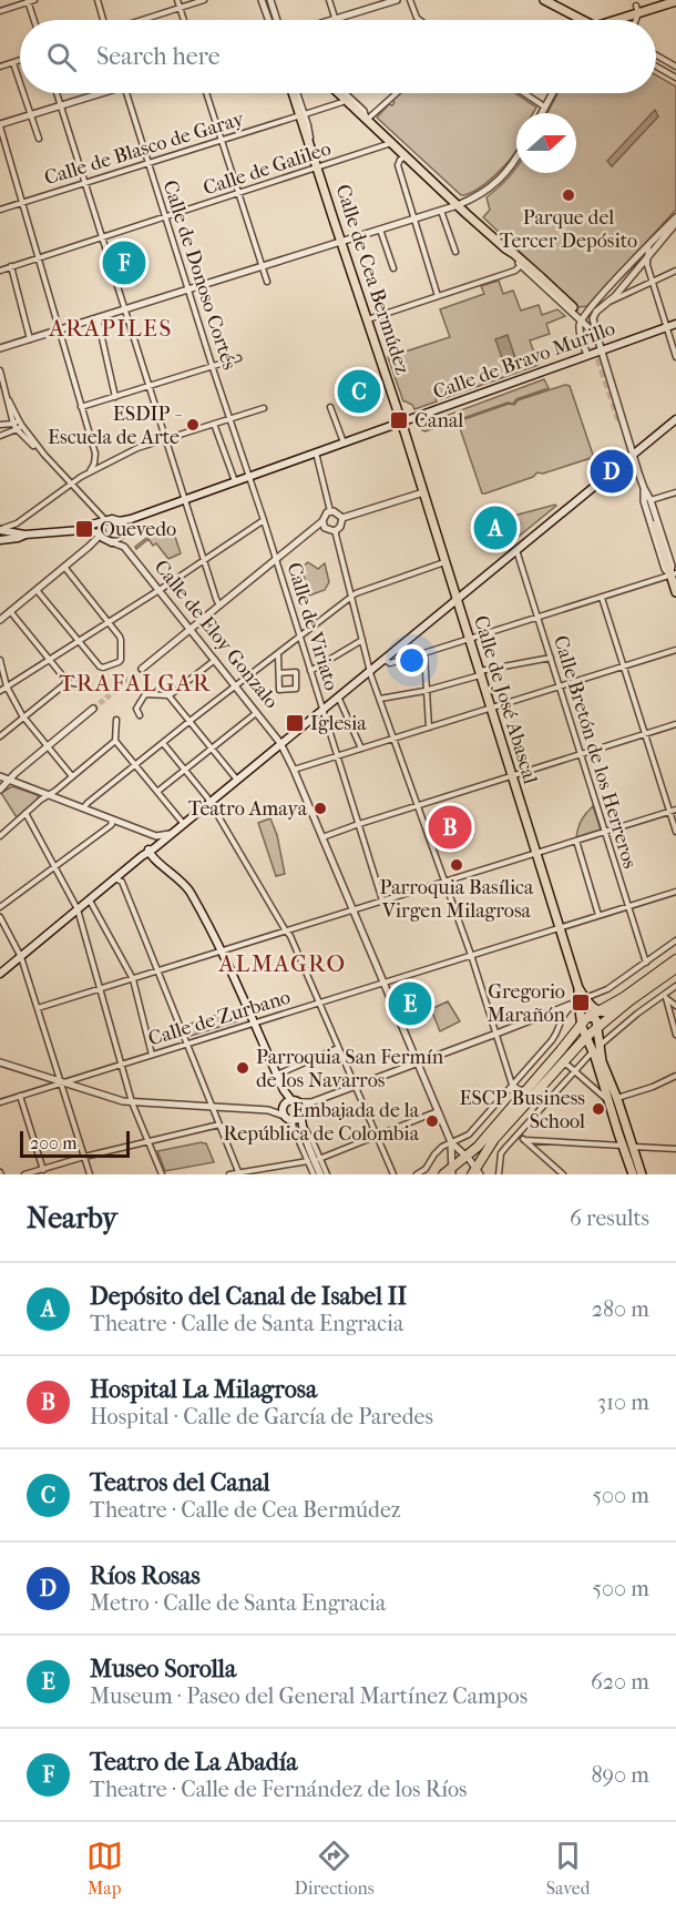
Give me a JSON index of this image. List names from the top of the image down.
{
  "streets": {
    "main road": ["Calle de Cea Bermúdez", "Calle de Bravo Murillo", "Calle de José Abascal"],
    "street": [
      "Calle de Blasco de Garay",
      "Calle de Galileo",
      "Calle de Donoso Cortés",
      "Calle de Viriato",
      "Calle de Eloy Gonzalo",
      "Calle Bretón de los Herreros",
      "Calle de Zurbano"
    ]
  },
  "crossings": [
    ["Calle de Blasco de Garay", "Calle de Donoso Cortés"],
    ["Calle de Blasco de Garay", "Calle de Cea Bermúdez"],
    ["Calle de Galileo", "Calle de Donoso Cortés"],
    ["Calle de Galileo", "Calle de Cea Bermúdez"],
    ["Calle de Donoso Cortés", "Calle de Bravo Murillo"],
    ["Calle de Donoso Cortés", "Calle de Viriato"],
    ["Calle de Cea Bermúdez", "Calle de Bravo Murillo"],
    ["Calle de Cea Bermúdez", "Calle de José Abascal"],
    ["Calle de Bravo Murillo", "Calle de Viriato"],
    ["Calle de Bravo Murillo", "Calle de José Abascal"],
    ["Calle de Eloy Gonzalo", "Calle de Zurbano"],
    ["Calle de José Abascal", "Calle de Zurbano"],
    ["Calle Bretón de los Herreros", "Calle de Zurbano"]
  ],
  "districts": ["ARAPILES", "TRAFALGAR", "ALMAGRO"],
  "places": {
    "other": [
      "Parque del Tercer Depósito",
      "ESDIP - Escuela de Arte",
      "Teatro Amaya",
      "Parroquia Basílica Virgen Milagrosa",
      "Parroquia San Fermín de los Navarros",
      "ESCP Business School",
      "Embajada de la República de Colombia"
    ],
    "transit": [
      "Canal",
      "Quevedo",
      "Iglesia",
      "Gregorio Marañón"
    ]
  },
  "scale_bar": "200 m",
  "north": "right",
  "page": {
    "search": "Search here",
    "pins": [
      "F",
      "C",
      "D",
      "A",
      "B",
      "E"
    ],
    "scale": "200 m",
    "heading": ["Nearby", "6 results"],
    "list": [
      {
        "mark": "A",
        "name": "Depósito del Canal de Isabel II",
        "note": "Theatre · Calle de Santa Engracia",
        "value": "280 m"
      },
      {
        "mark": "B",
        "name": "Hospital La Milagrosa",
        "note": "Hospital · Calle de García de Paredes",
        "value": "310 m"
      },
      {
        "mark": "C",
        "name": "Teatros del Canal",
        "note": "Theatre · Calle de Cea Bermúdez",
        "value": "500 m"
      },
      {
        "mark": "D",
        "name": "Ríos Rosas",
        "note": "Metro · Calle de Santa Engracia",
        "value": "500 m"
      },
      {
        "mark": "E",
        "name": "Museo Sorolla",
        "note": "Museum · Paseo del General Martínez Campos",
        "value": "620 m"
      },
      {
        "mark": "F",
        "name": "Teatro de La Abadía",
        "note": "Theatre · Calle de Fernández de los Ríos",
        "value": "890 m"
      }
    ],
    "nav": ["Map", "Directions", "Saved"]
  }
}
